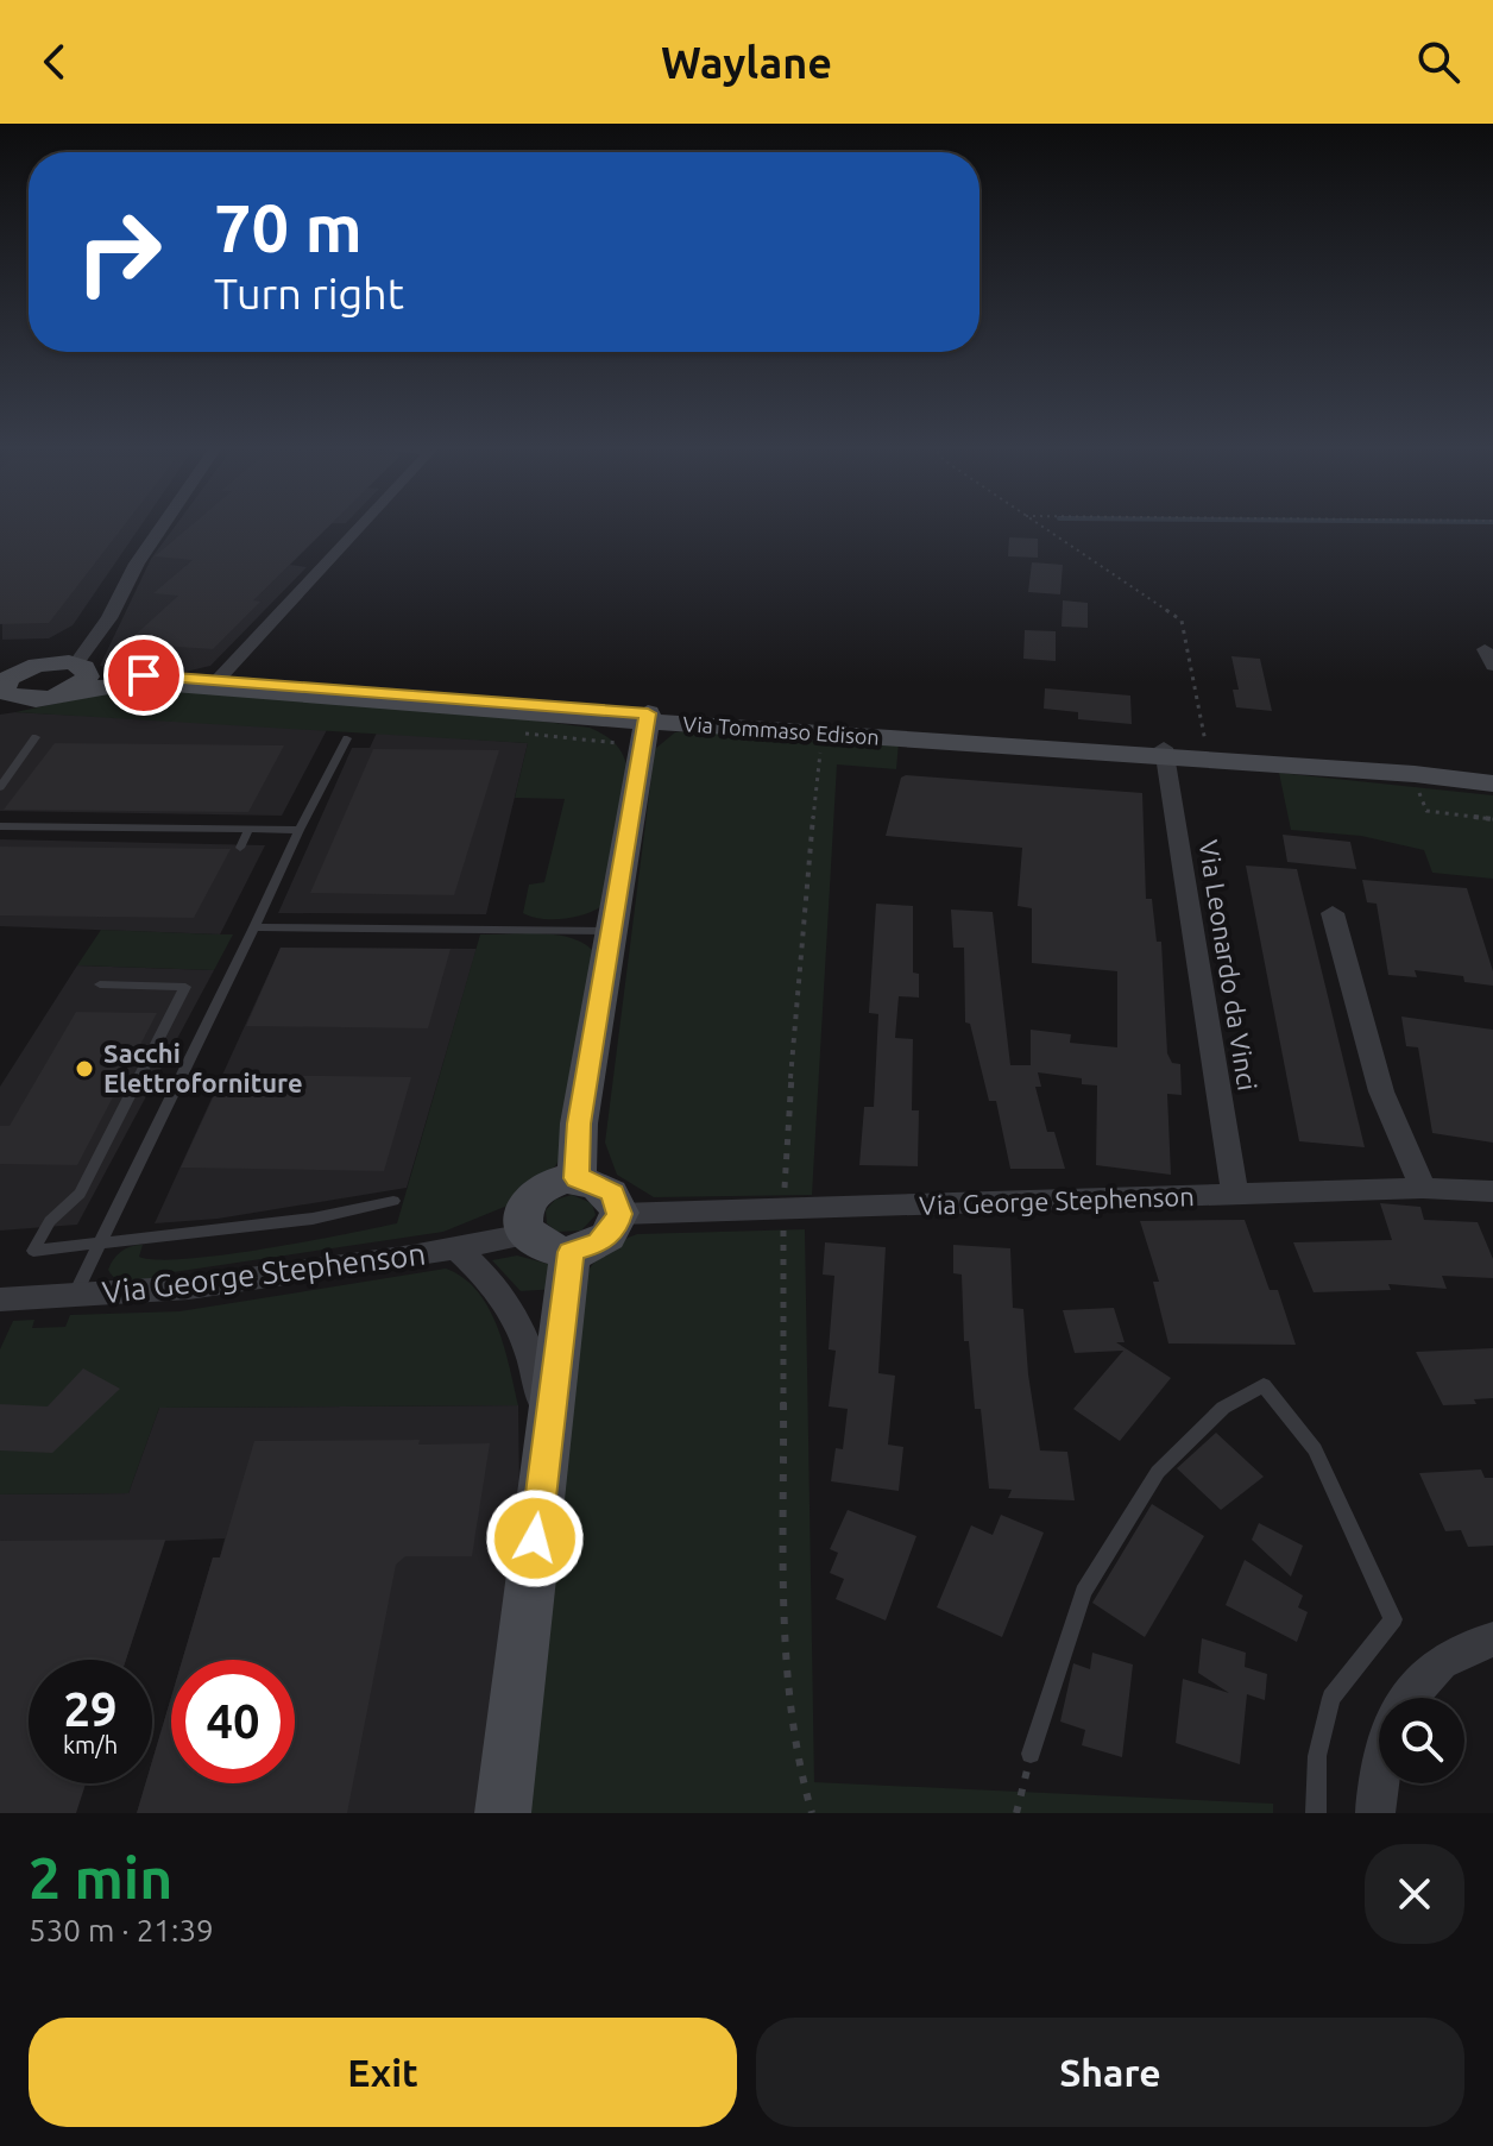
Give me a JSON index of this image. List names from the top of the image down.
{
  "streets": {
    "street": ["Via Tommaso Edison", "Via Leonardo da Vinci", "Via George Stephenson"]
  },
  "crossings": [
    ["Via Tommaso Edison", "Via Leonardo da Vinci"],
    ["Via Leonardo da Vinci", "Via George Stephenson"]
  ],
  "places": ["Sacchi Elettroforniture"],
  "page": {
    "header": "Waylane",
    "turn": ["70 m", "Turn right"],
    "speed": "29 km/h",
    "limit": "40",
    "heading": ["2 min", "530 m · 21:39"],
    "buttons": ["Exit", "Share"]
  }
}
